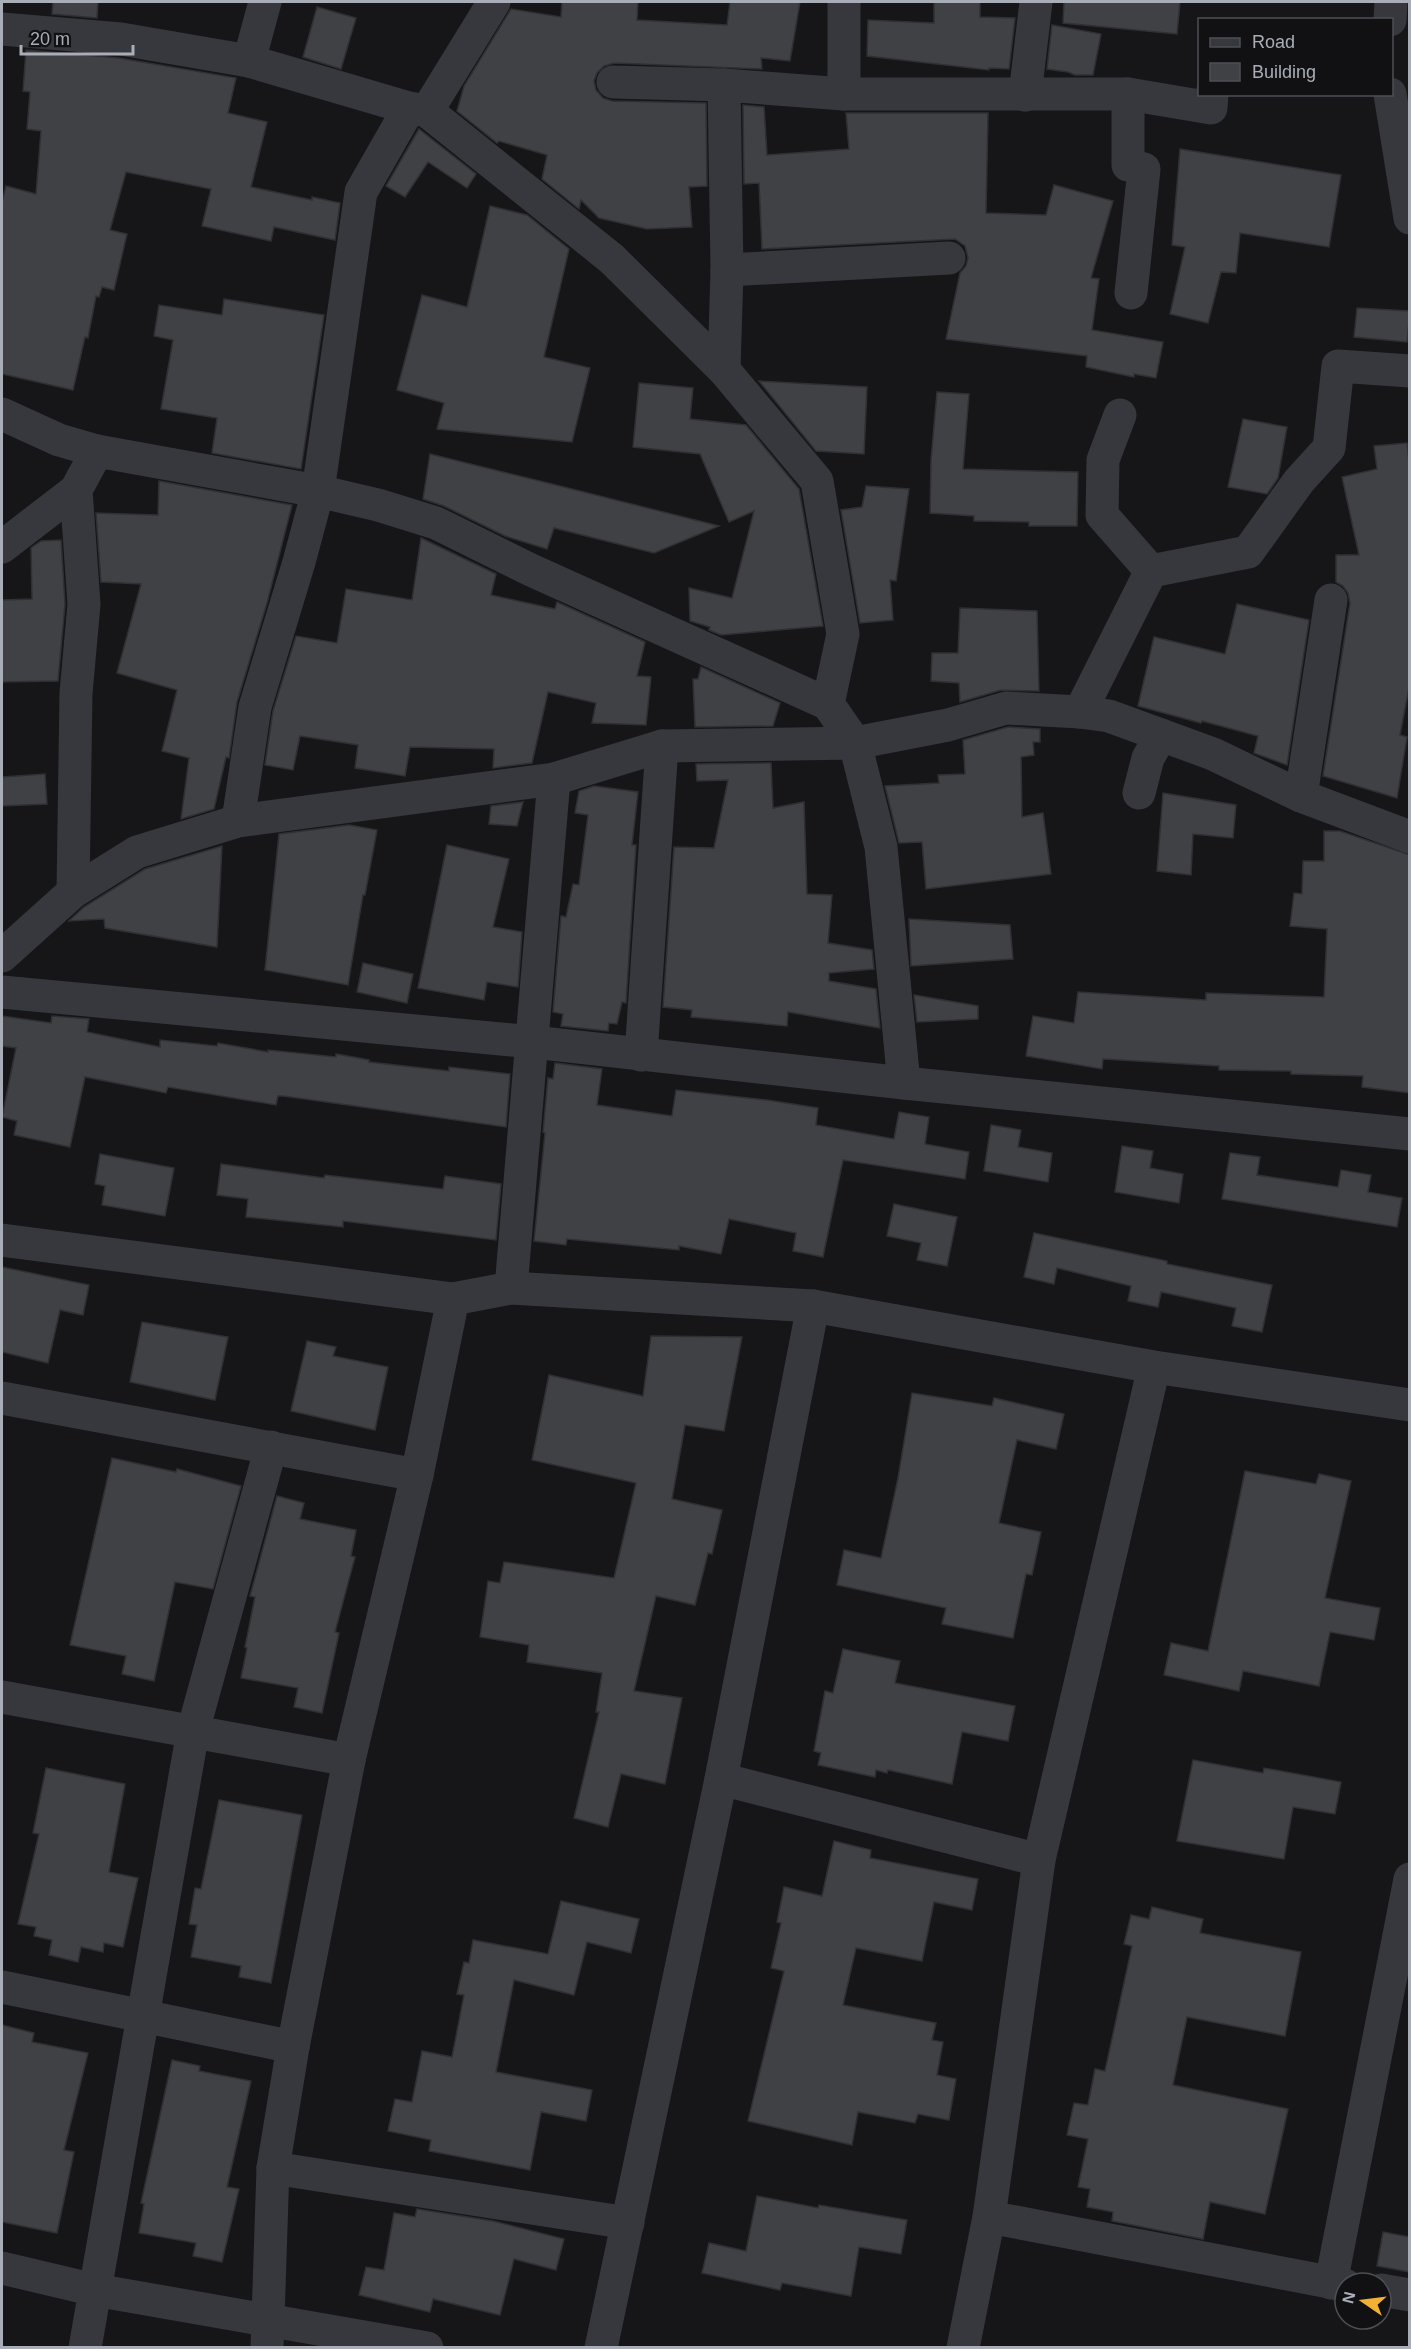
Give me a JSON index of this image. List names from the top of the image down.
{
  "legend": ["Road", "Building"],
  "scale_bar": "20 m",
  "north": "left"
}
